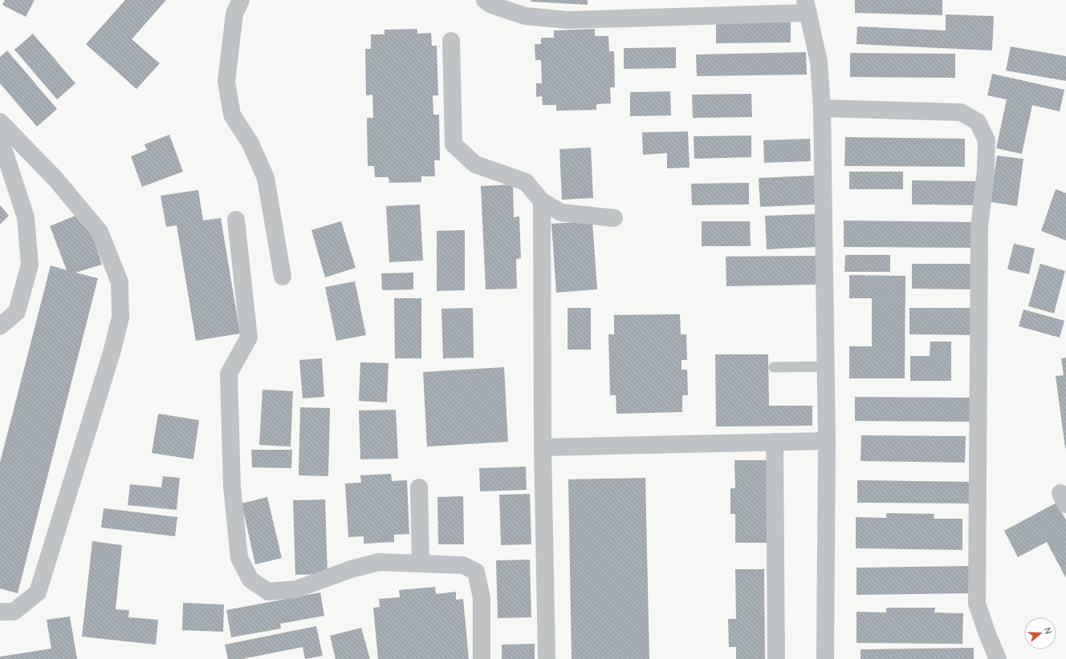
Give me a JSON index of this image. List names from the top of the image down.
{
  "north": "right"
}
